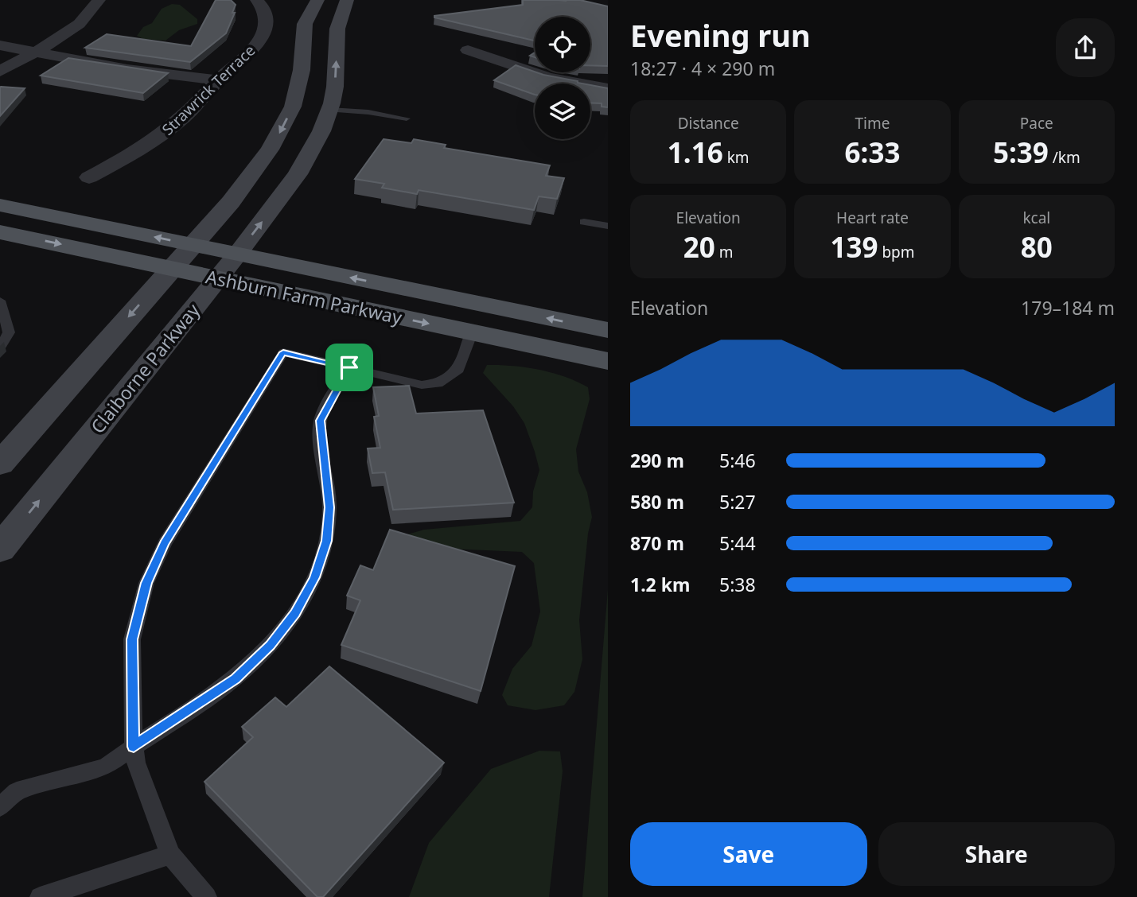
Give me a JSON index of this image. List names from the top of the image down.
{
  "streets": {
    "main road": ["Ashburn Farm Parkway", "Claiborne Parkway"],
    "street": ["Strawrick Terrace"]
  },
  "crossings": [
    ["Ashburn Farm Parkway", "Claiborne Parkway"]
  ],
  "page": {
    "heading": ["Evening run", "18:27 · 4 × 290 m"],
    "stats": [
      ["Distance", "1.16 km"],
      ["Time", "6:33"],
      ["Pace", "5:39 /km"],
      ["Elevation", "20 m"],
      ["Heart rate", "139 bpm"],
      ["kcal", "80"]
    ],
    "chart": ["Elevation", "179–184 m"],
    "list": [
      {
        "name": "290 m",
        "note": "5:46"
      },
      {
        "name": "580 m",
        "note": "5:27"
      },
      {
        "name": "870 m",
        "note": "5:44"
      },
      {
        "name": "1.2 km",
        "note": "5:38"
      }
    ],
    "buttons": ["Save", "Share"]
  }
}
